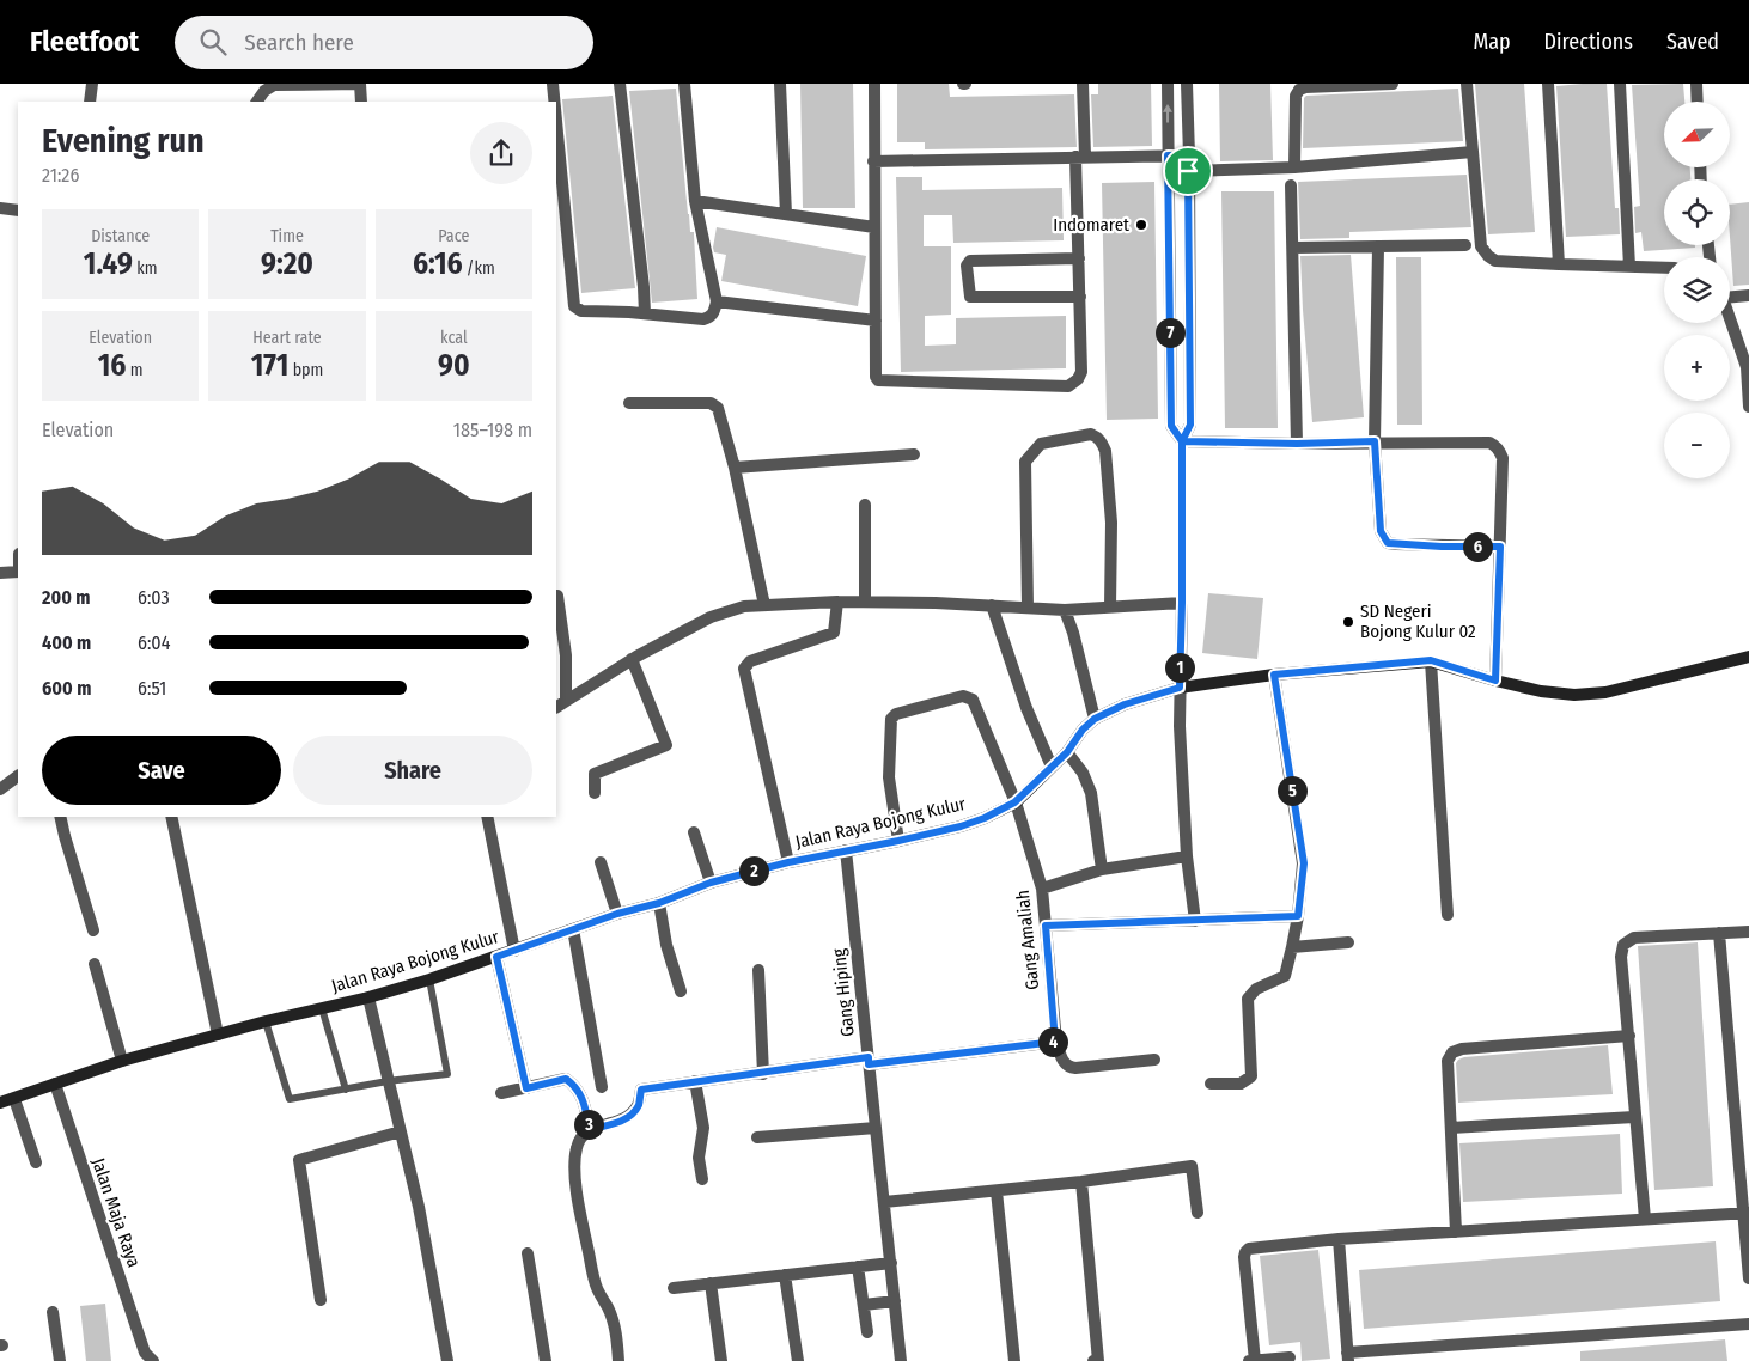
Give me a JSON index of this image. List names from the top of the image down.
{
  "streets": {
    "main road": ["Jalan Raya Bojong Kulur"],
    "street": ["Gang Amaliah", "Gang Hiping", "Jalan Maja Raya"]
  },
  "crossings": [
    ["Jalan Raya Bojong Kulur", "Gang Amaliah"],
    ["Jalan Raya Bojong Kulur", "Gang Hiping"],
    ["Jalan Raya Bojong Kulur", "Jalan Maja Raya"]
  ],
  "places": ["Indomaret", "SD Negeri Bojong Kulur 02"],
  "north": "bottom left",
  "page": {
    "header": "Fleetfoot",
    "search": "Search here",
    "nav": ["Map", "Directions", "Saved"],
    "map_buttons": ["+", "−"],
    "heading": ["Evening run", "21:26"],
    "stats": [
      ["Distance", "1.49 km"],
      ["Time", "9:20"],
      ["Pace", "6:16 /km"],
      ["Elevation", "16 m"],
      ["Heart rate", "171 bpm"],
      ["kcal", "90"]
    ],
    "pins": [
      "7",
      "6",
      "1",
      "5",
      "2",
      "4",
      "3"
    ],
    "chart": ["Elevation", "185–198 m"],
    "list": [
      {
        "name": "200 m",
        "note": "6:03"
      },
      {
        "name": "400 m",
        "note": "6:04"
      },
      {
        "name": "600 m",
        "note": "6:51"
      }
    ],
    "buttons": ["Save", "Share"]
  }
}
